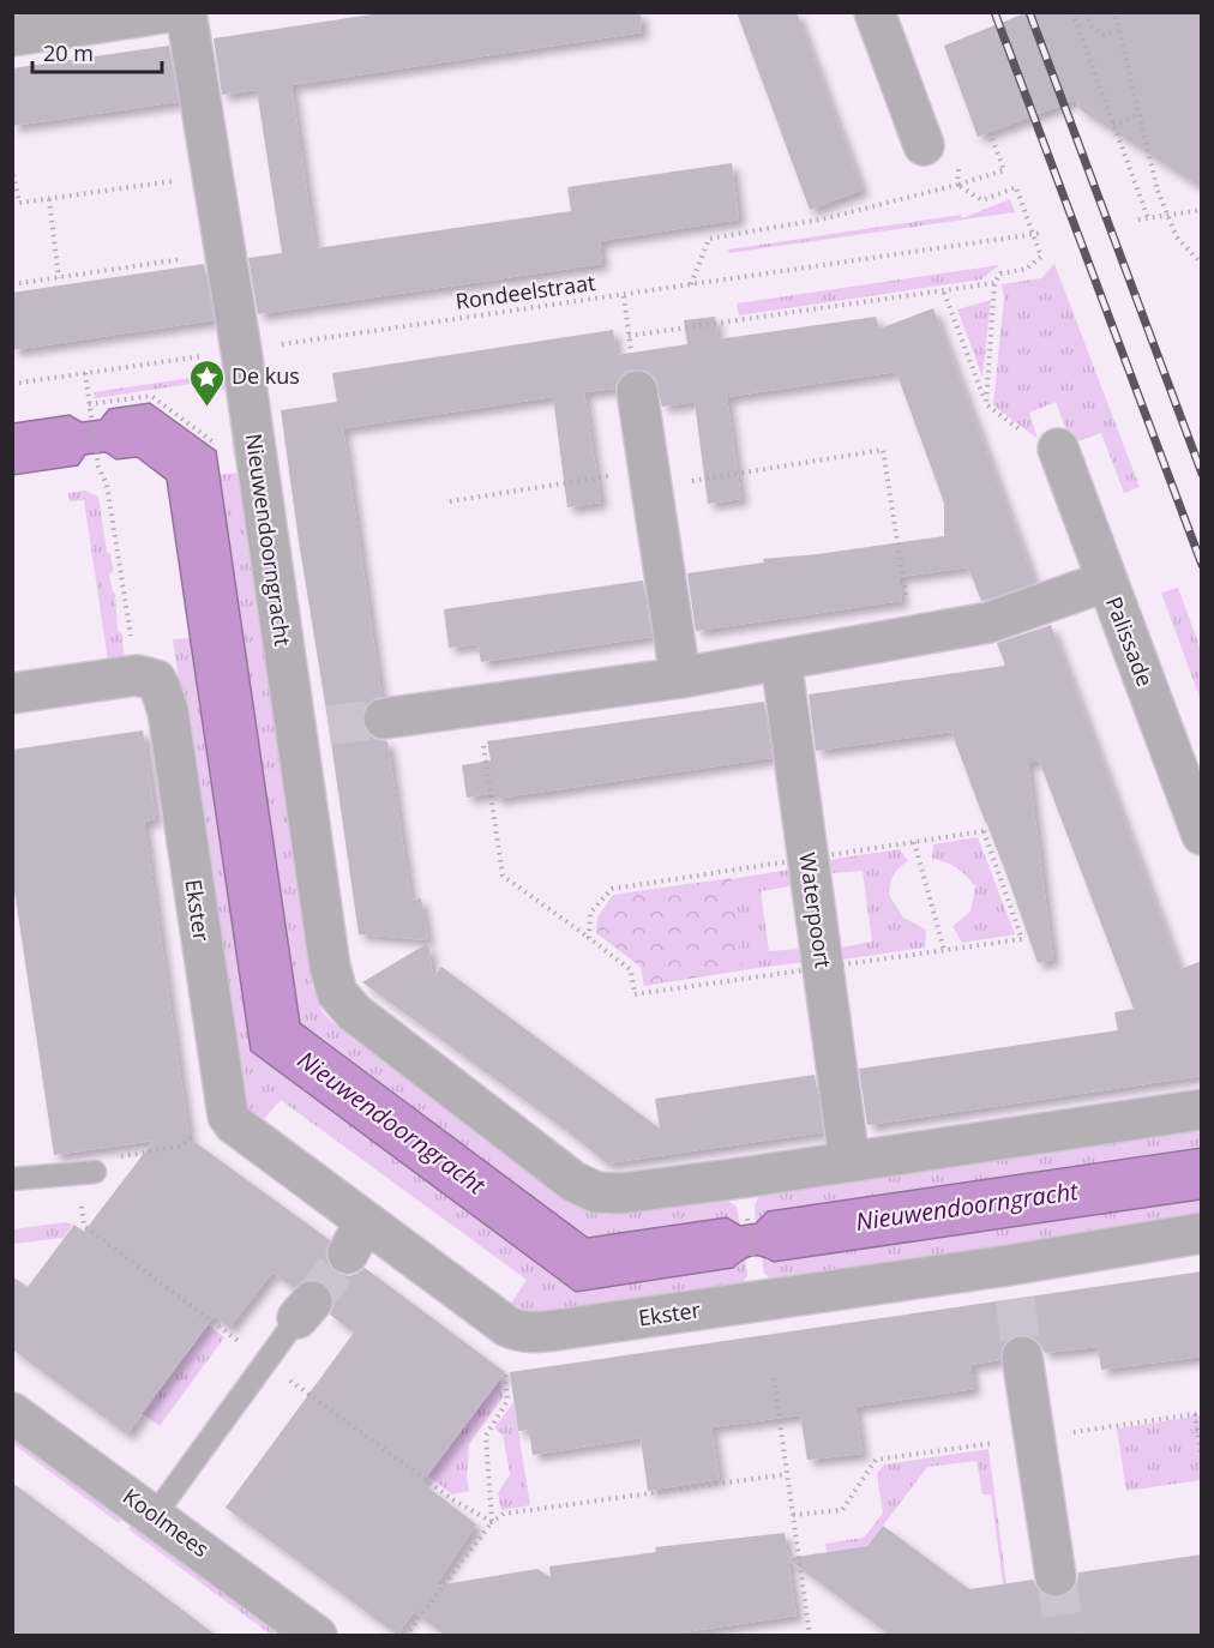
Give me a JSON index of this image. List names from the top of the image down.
{
  "streets": {
    "street": [
      "Nieuwendoorngracht",
      "Palissade",
      "Ekster",
      "Waterpoort",
      "Koolmees"
    ],
    "path": ["Rondeelstraat"]
  },
  "crossings": [
    ["Rondeelstraat", "Nieuwendoorngracht"],
    ["Nieuwendoorngracht", "Waterpoort"]
  ],
  "water": ["Nieuwendoorngracht"],
  "places": {
    "place": ["De kus"]
  },
  "scale_bar": "20 m"
}
